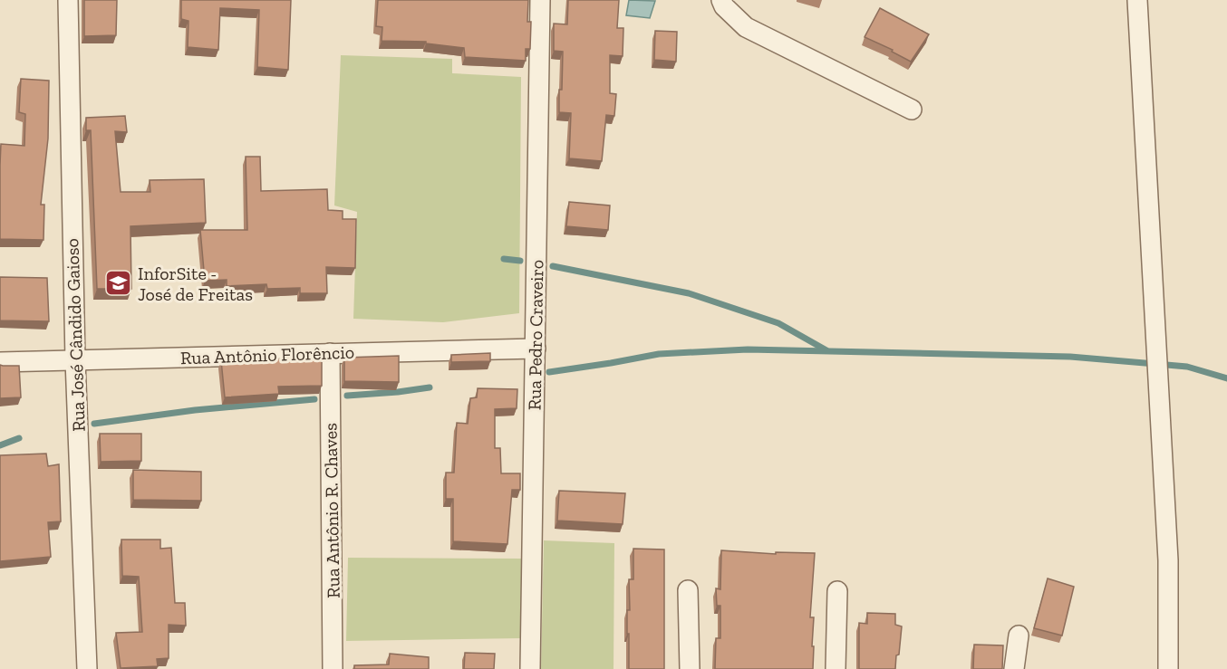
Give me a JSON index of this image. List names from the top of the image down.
{
  "streets": {
    "street": [
      "Rua José Cândido Gaioso",
      "Rua Pedro Craveiro",
      "Rua Antônio Florêncio",
      "Rua Antônio R. Chaves"
    ]
  },
  "crossings": [
    ["Rua José Cândido Gaioso", "Rua Antônio Florêncio"],
    ["Rua Pedro Craveiro", "Rua Antônio Florêncio"],
    ["Rua Antônio Florêncio", "Rua Antônio R. Chaves"]
  ],
  "places": {
    "school or university": ["InforSite - José de Freitas"]
  }
}
